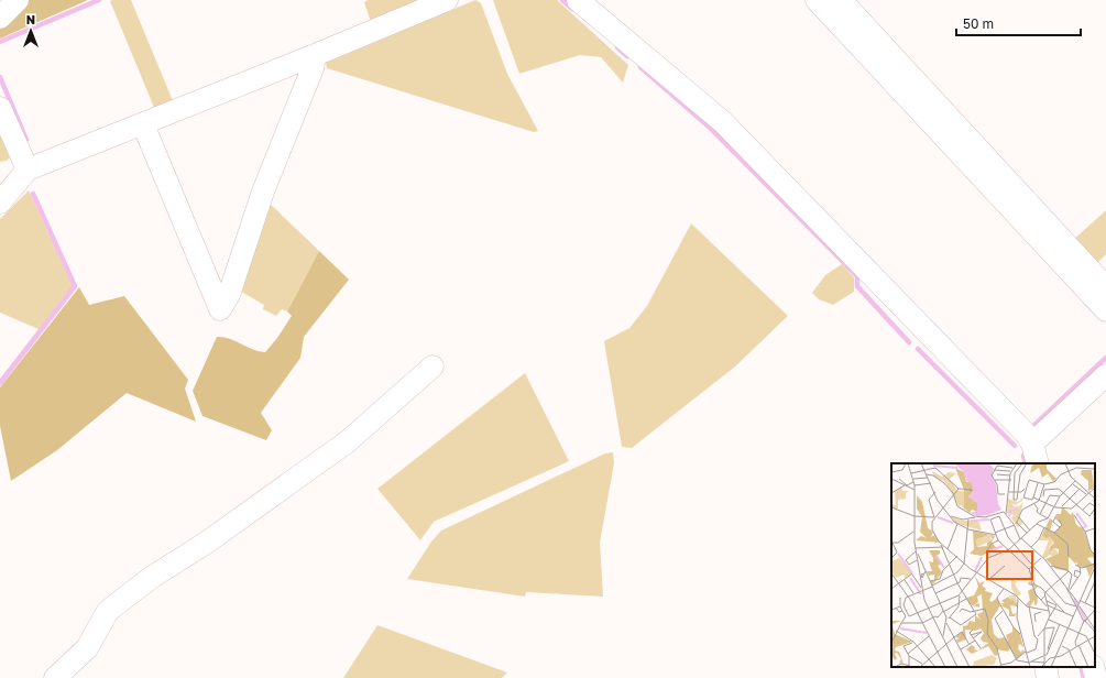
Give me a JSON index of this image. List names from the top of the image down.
{
  "scale_bar": "50 m",
  "north": "top"
}
